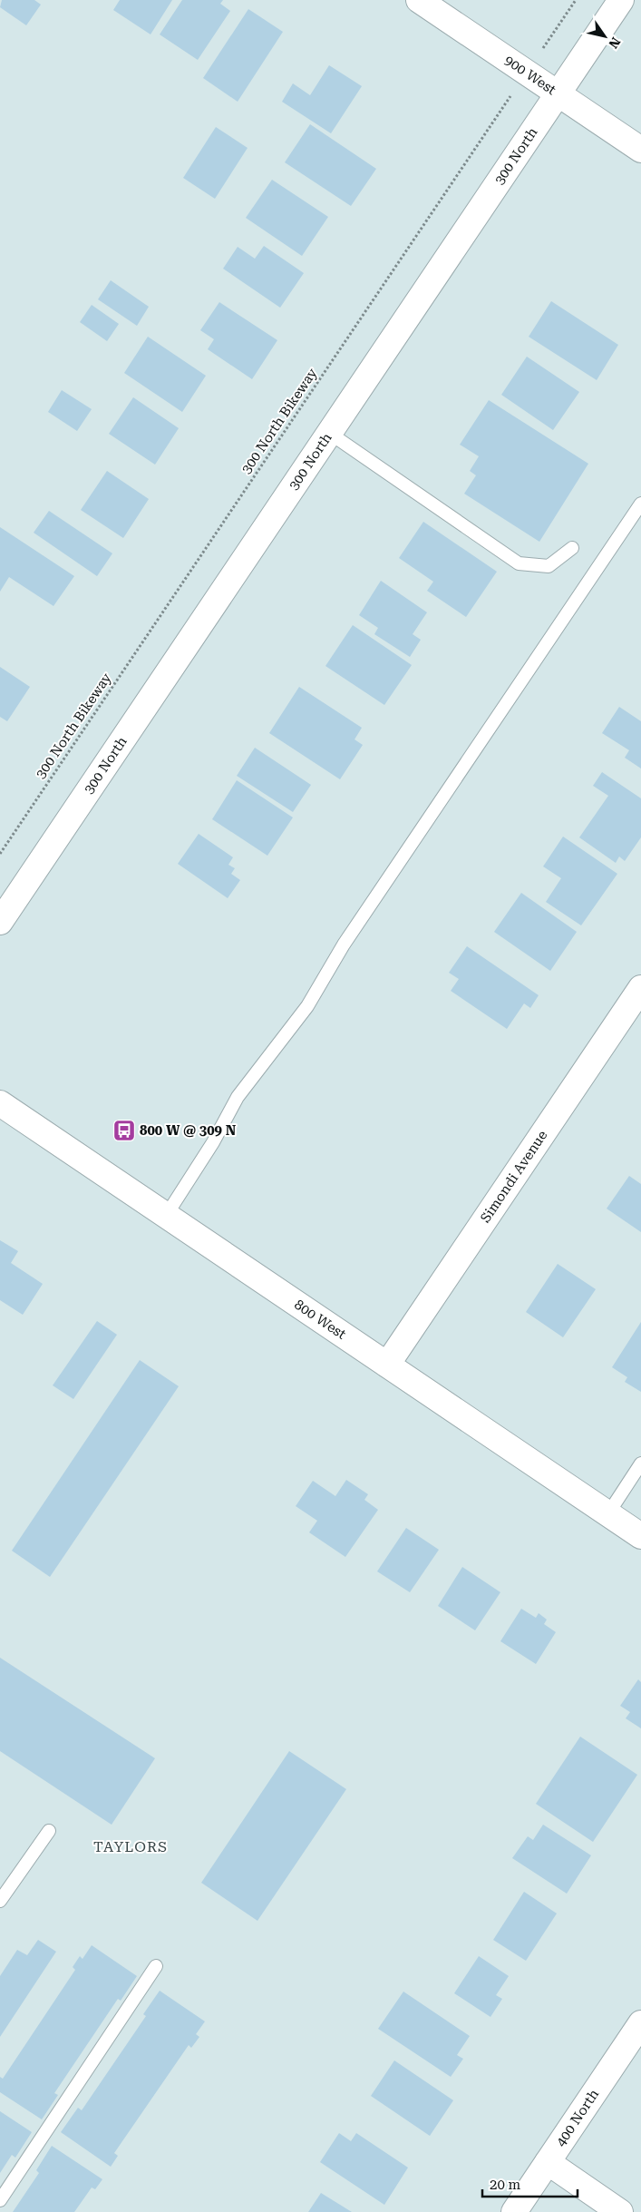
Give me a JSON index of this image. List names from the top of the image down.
{
  "streets": {
    "street": [
      "900 West",
      "300 North",
      "Simondi Avenue",
      "800 West",
      "400 North"
    ],
    "path": ["300 North Bikeway"]
  },
  "crossings": [
    ["900 West", "300 North"],
    ["900 West", "300 North Bikeway"],
    ["Simondi Avenue", "800 West"]
  ],
  "districts": ["TAYLORS"],
  "places": {
    "bus stop": ["800 W @ 309 N"]
  },
  "scale_bar": "20 m",
  "north": "bottom right"
}
